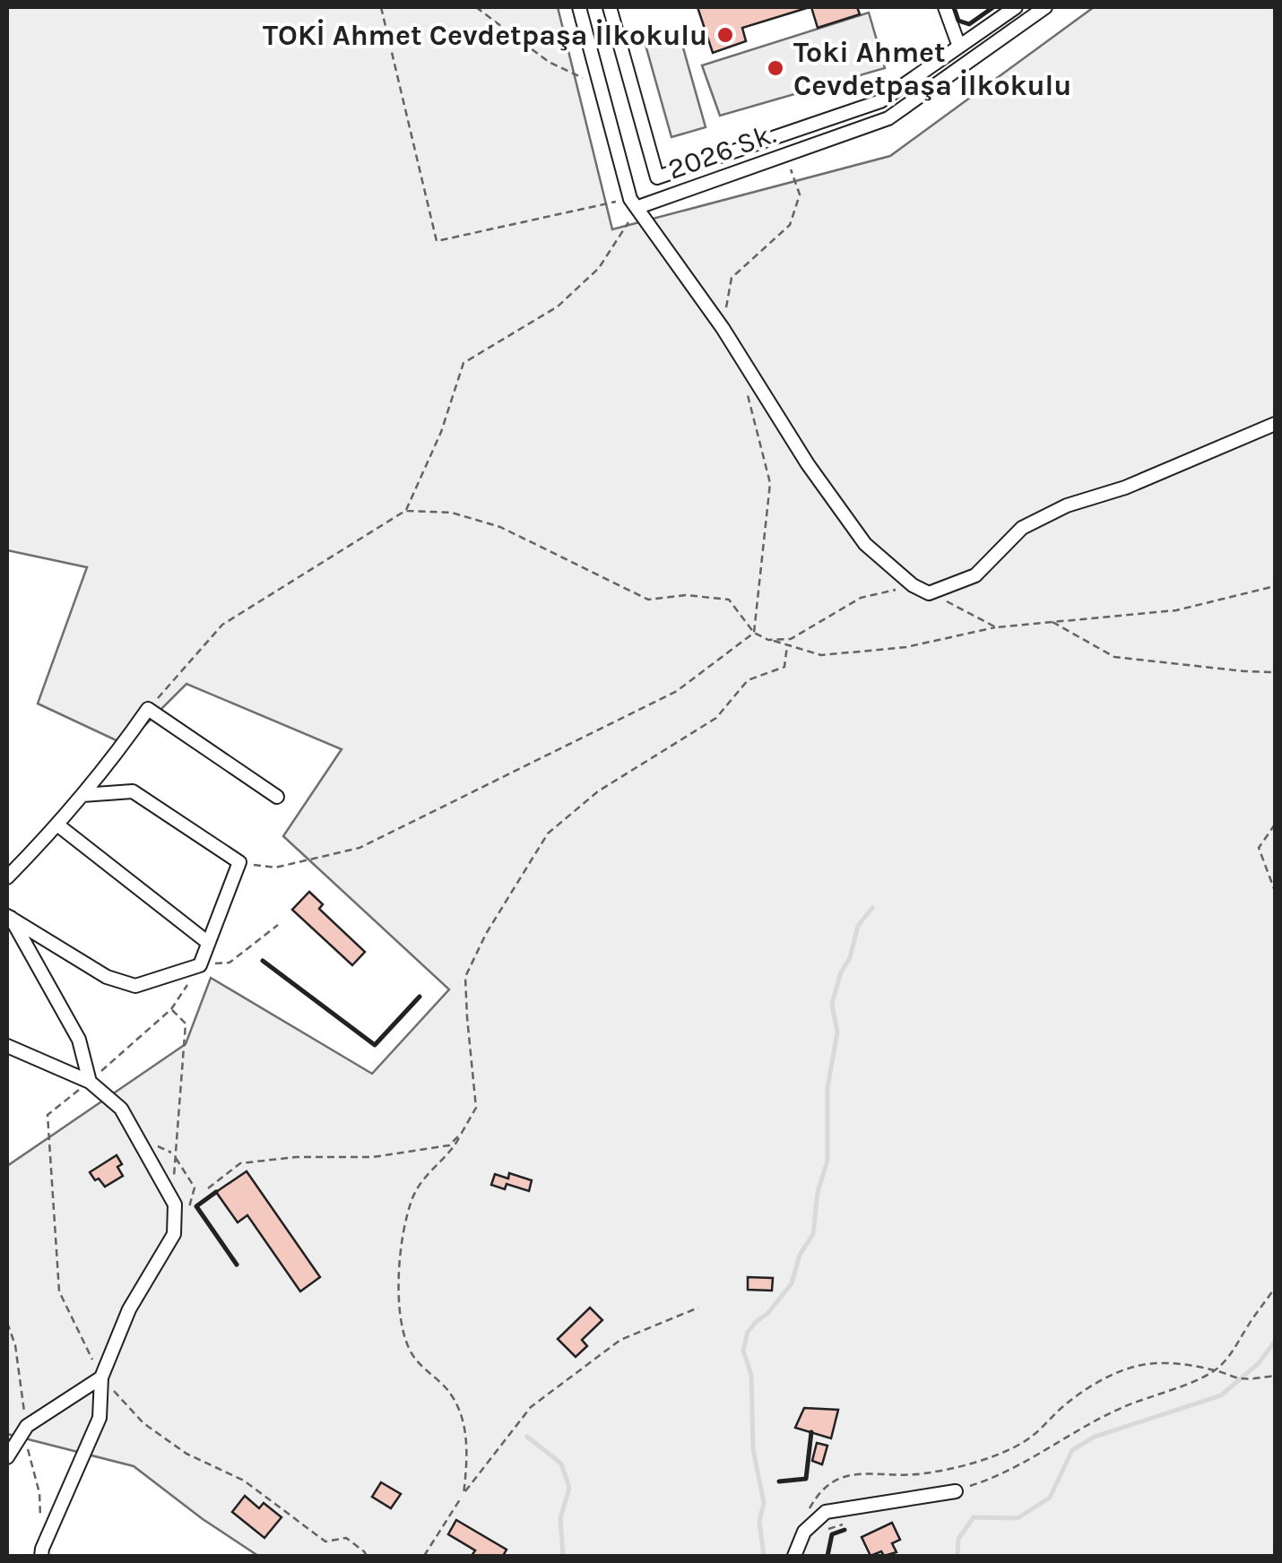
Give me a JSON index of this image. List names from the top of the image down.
{
  "streets": {
    "street": ["2026 Sk."]
  },
  "places": ["TOKİ Ahmet Cevdetpaşa İlkokulu", "Toki Ahmet Cevdetpaşa İlkokulu"]
}
